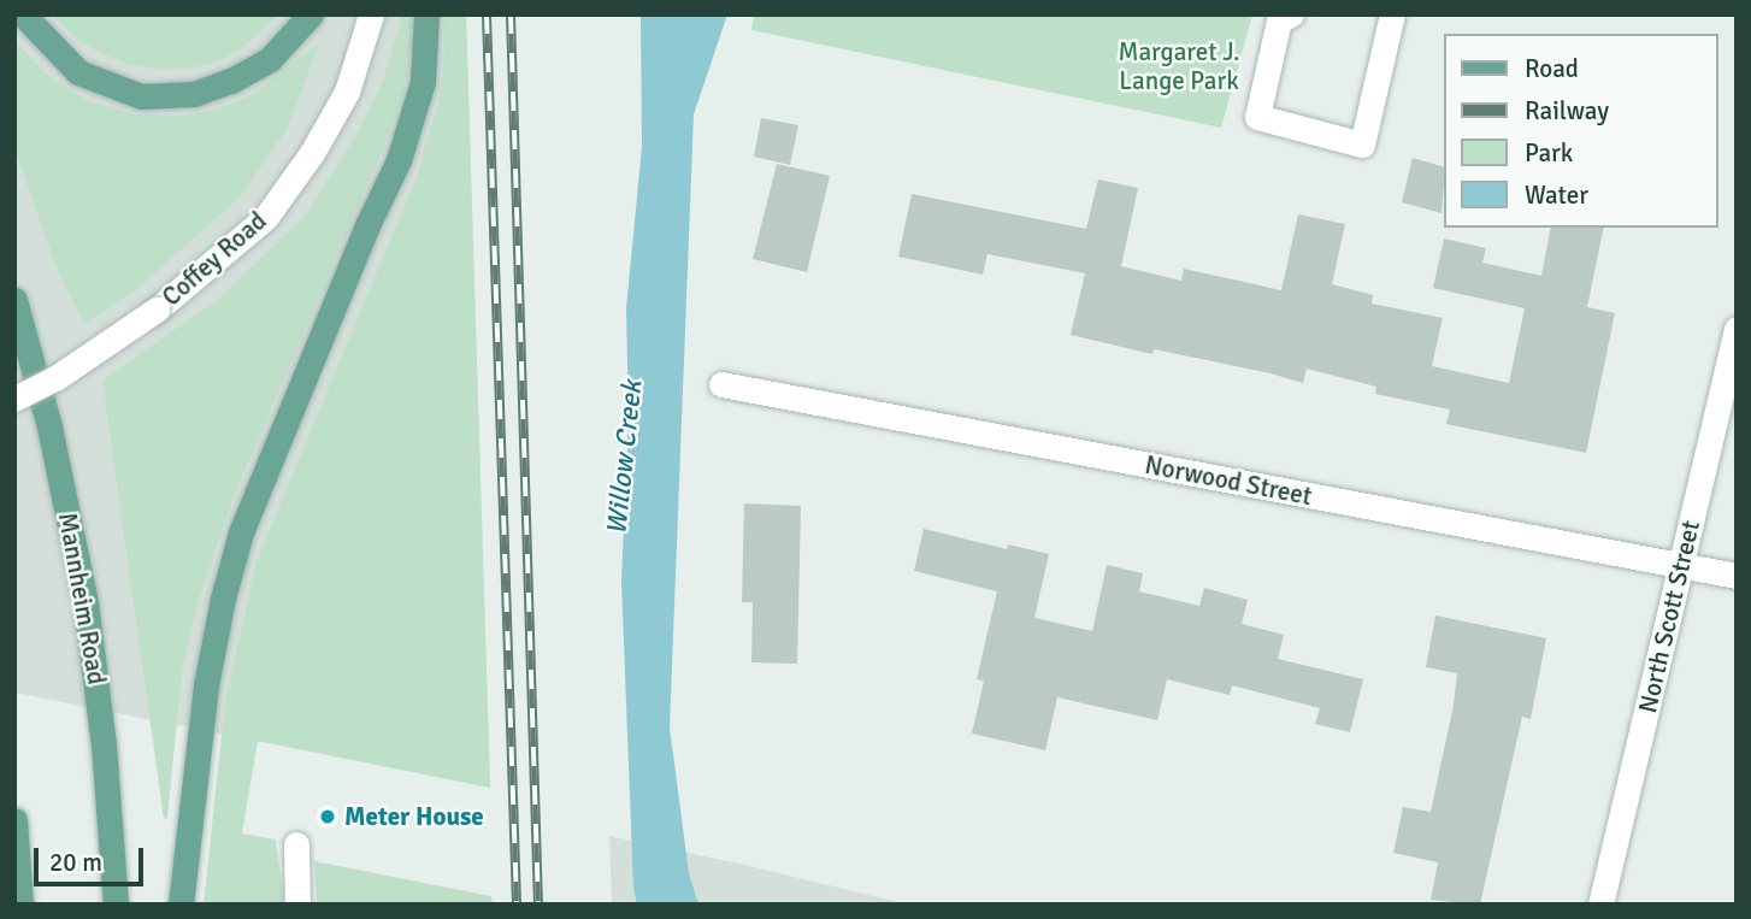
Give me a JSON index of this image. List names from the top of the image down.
{
  "streets": {
    "main road": ["Mannheim Road"],
    "street": ["Coffey Road", "Norwood Street", "North Scott Street"]
  },
  "crossings": [
    ["Norwood Street", "North Scott Street"]
  ],
  "water": ["Willow Creek"],
  "parks": ["Margaret J. Lange Park"],
  "places": ["Meter House"],
  "legend": [
    "Road",
    "Railway",
    "Park",
    "Water"
  ],
  "scale_bar": "20 m"
}
